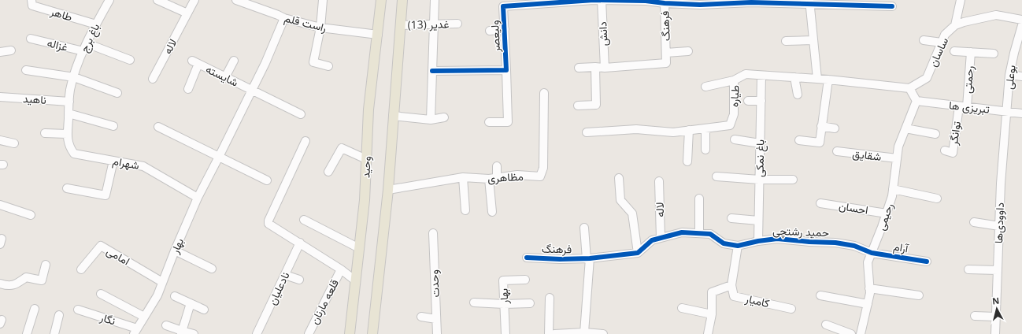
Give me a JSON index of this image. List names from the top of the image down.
{
  "streets": {
    "main road": ["وحید"],
    "street": [
      "طاهر",
      "راست قلم",
      "غدیر (13)",
      "فرهنگ",
      "دانش",
      "ولیعصر",
      "باغ برج",
      "غزاله",
      "لاله",
      "ساسان",
      "شایسته",
      "بوعلی",
      "رحمتی",
      "طیاره",
      "ناهید",
      "تبریزی ها",
      "توانگر",
      "شقایق",
      "باغ نمکی",
      "شهرام",
      "مظاهری",
      "احسان",
      "رحیمی",
      "داوودی‌ها",
      "حمید رشتچی",
      "بهار",
      "آرام",
      "امامی",
      "وحدت",
      "نادعلیان",
      "کامیار",
      "قلعه مارنان",
      "نگار"
    ]
  },
  "crossings": [
    ["طاهر", "باغ برج"],
    ["راست قلم", "وحید"],
    ["راست قلم", "بهار"],
    ["فرهنگ", "دانش"],
    ["فرهنگ", "ولیعصر"],
    ["دانش", "ولیعصر"],
    ["باغ برج", "غزاله"],
    ["باغ برج", "ناهید"],
    ["باغ برج", "شهرام"],
    ["لاله", "حمید رشتچی"],
    ["ساسان", "طیاره"],
    ["شایسته", "بهار"],
    ["بوعلی", "تبریزی ها"],
    ["بوعلی", "داوودی‌ها"],
    ["رحمتی", "تبریزی ها"],
    ["رحمتی", "توانگر"],
    ["طیاره", "باغ نمکی"],
    ["تبریزی ها", "توانگر"],
    ["تبریزی ها", "رحیمی"],
    ["تبریزی ها", "داوودی‌ها"],
    ["شقایق", "رحیمی"],
    ["باغ نمکی", "حمید رشتچی"],
    ["شهرام", "بهار"],
    ["وحید", "قلعه مارنان"],
    ["احسان", "رحیمی"],
    ["رحیمی", "حمید رشتچی"],
    ["رحیمی", "آرام"],
    ["حمید رشتچی", "آرام"],
    ["بهار", "امامی"],
    ["بهار", "نگار"]
  ],
  "north": "top"
}
